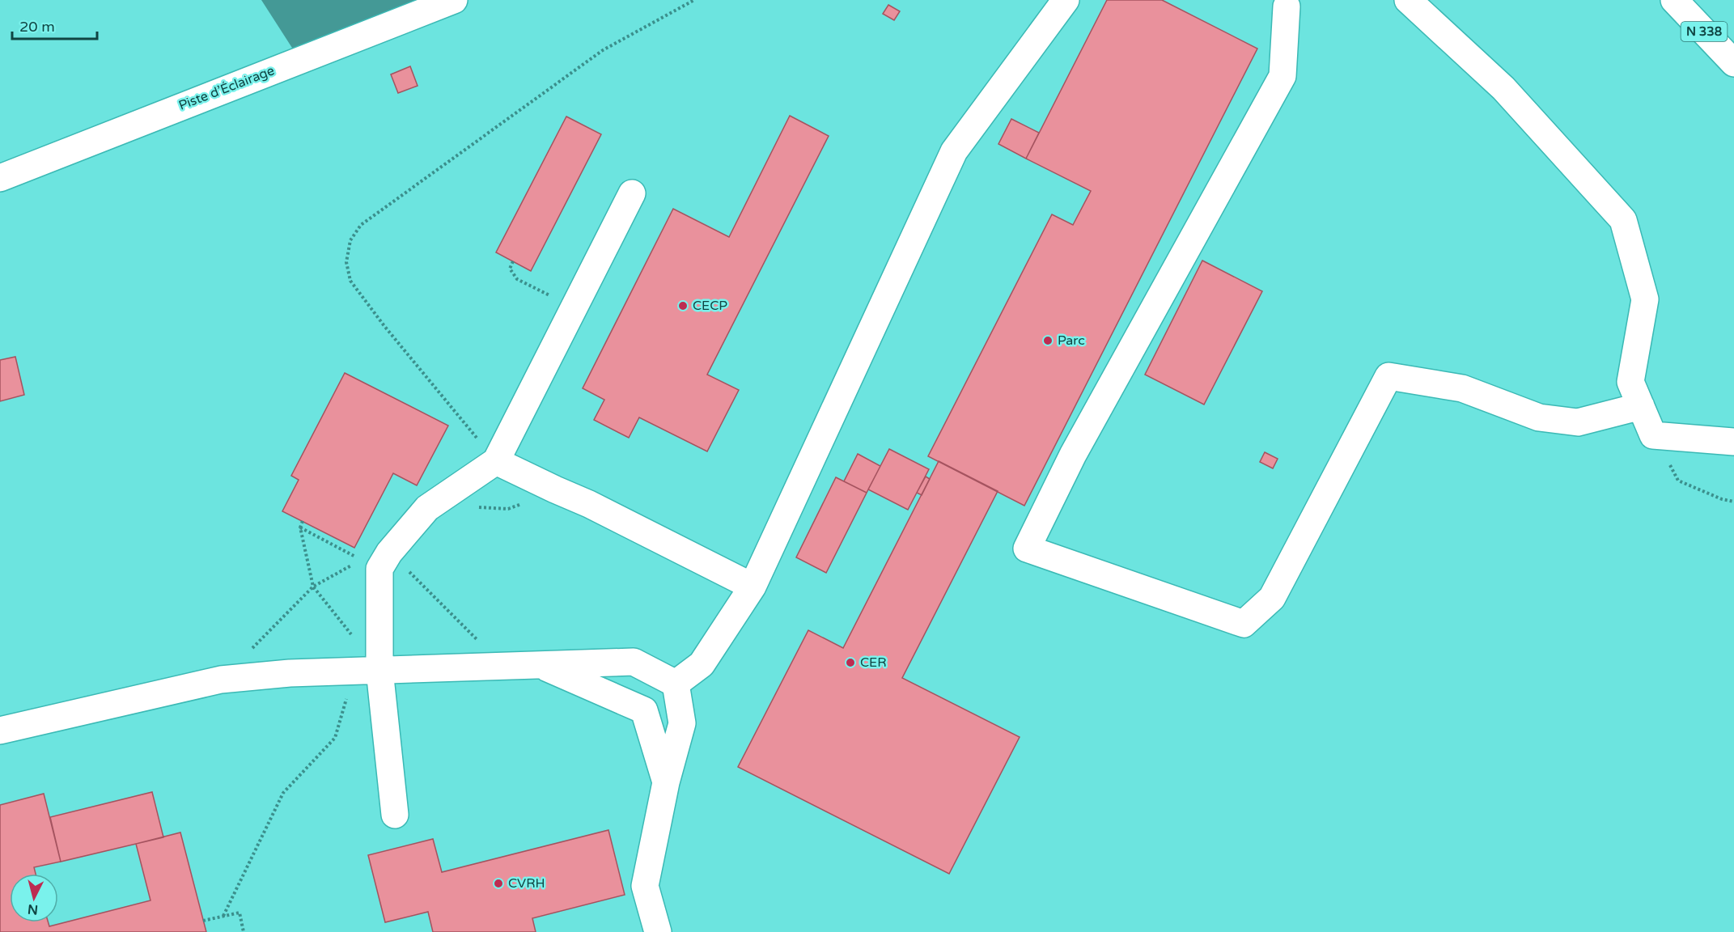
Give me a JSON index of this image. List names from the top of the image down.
{
  "streets": {
    "main road": ["N 338", "Piste d’Éclairage"]
  },
  "places": [
    "CECP",
    "Parc",
    "CER",
    "CVRH"
  ],
  "scale_bar": "20 m",
  "north": "bottom"
}
